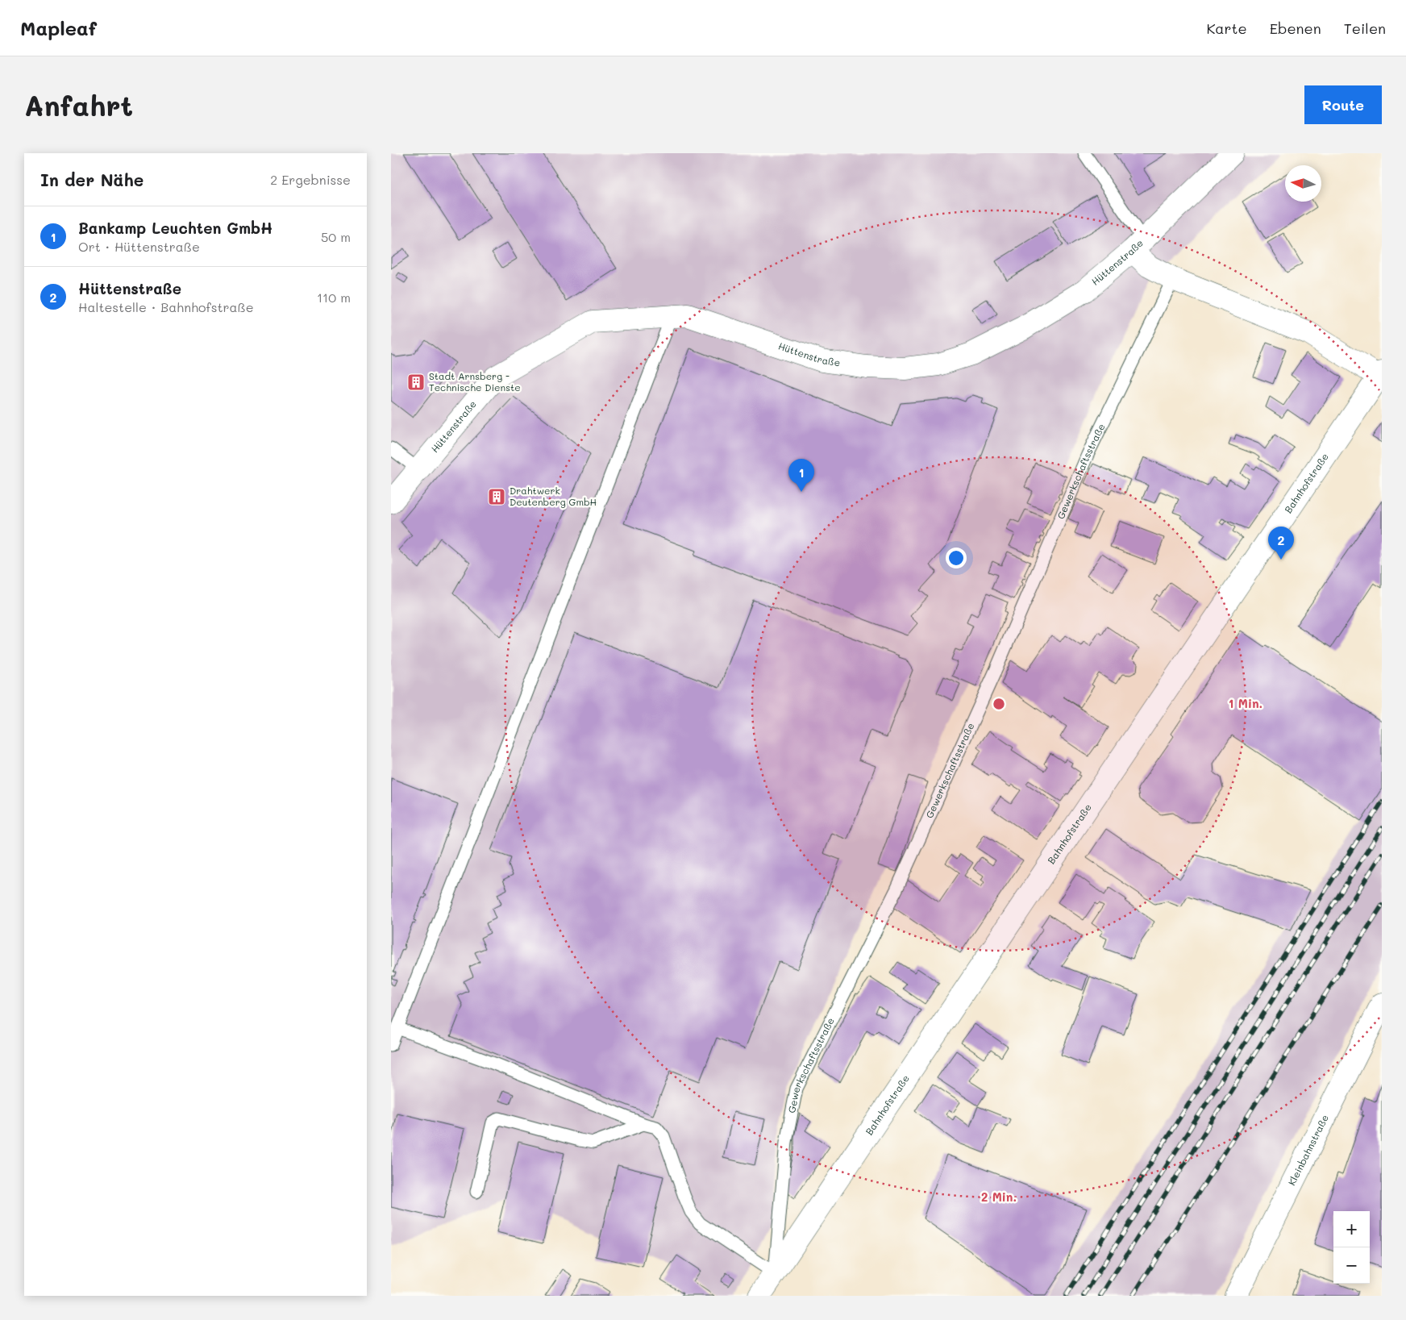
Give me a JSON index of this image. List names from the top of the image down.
{
  "streets": {
    "street": ["Hüttenstraße", "Bahnhofstraße", "Kleinbahnstraße"],
    "lane": ["Gewerkschaftsstraße"]
  },
  "crossings": [
    ["Gewerkschaftsstraße", "Bahnhofstraße"]
  ],
  "places": {
    "building": ["Stadt Arnsberg - Technische Dienste", "Drahtwerk Deutenberg GmbH"]
  },
  "north": "left",
  "page": {
    "header": "Mapleaf",
    "nav": ["Karte", "Ebenen", "Teilen"],
    "buttons": "Route",
    "title": "Anfahrt",
    "heading": ["In der Nähe", "2 Ergebnisse"],
    "list": [
      {
        "mark": "1",
        "name": "Bankamp Leuchten GmbH",
        "note": "Ort · Hüttenstraße",
        "value": "50 m"
      },
      {
        "mark": "2",
        "name": "Hüttenstraße",
        "note": "Haltestelle · Bahnhofstraße",
        "value": "110 m"
      }
    ],
    "pins": ["1", "2"],
    "map_buttons": ["+", "−"]
  },
  "rings": ["1 Min.", "2 Min."]
}
